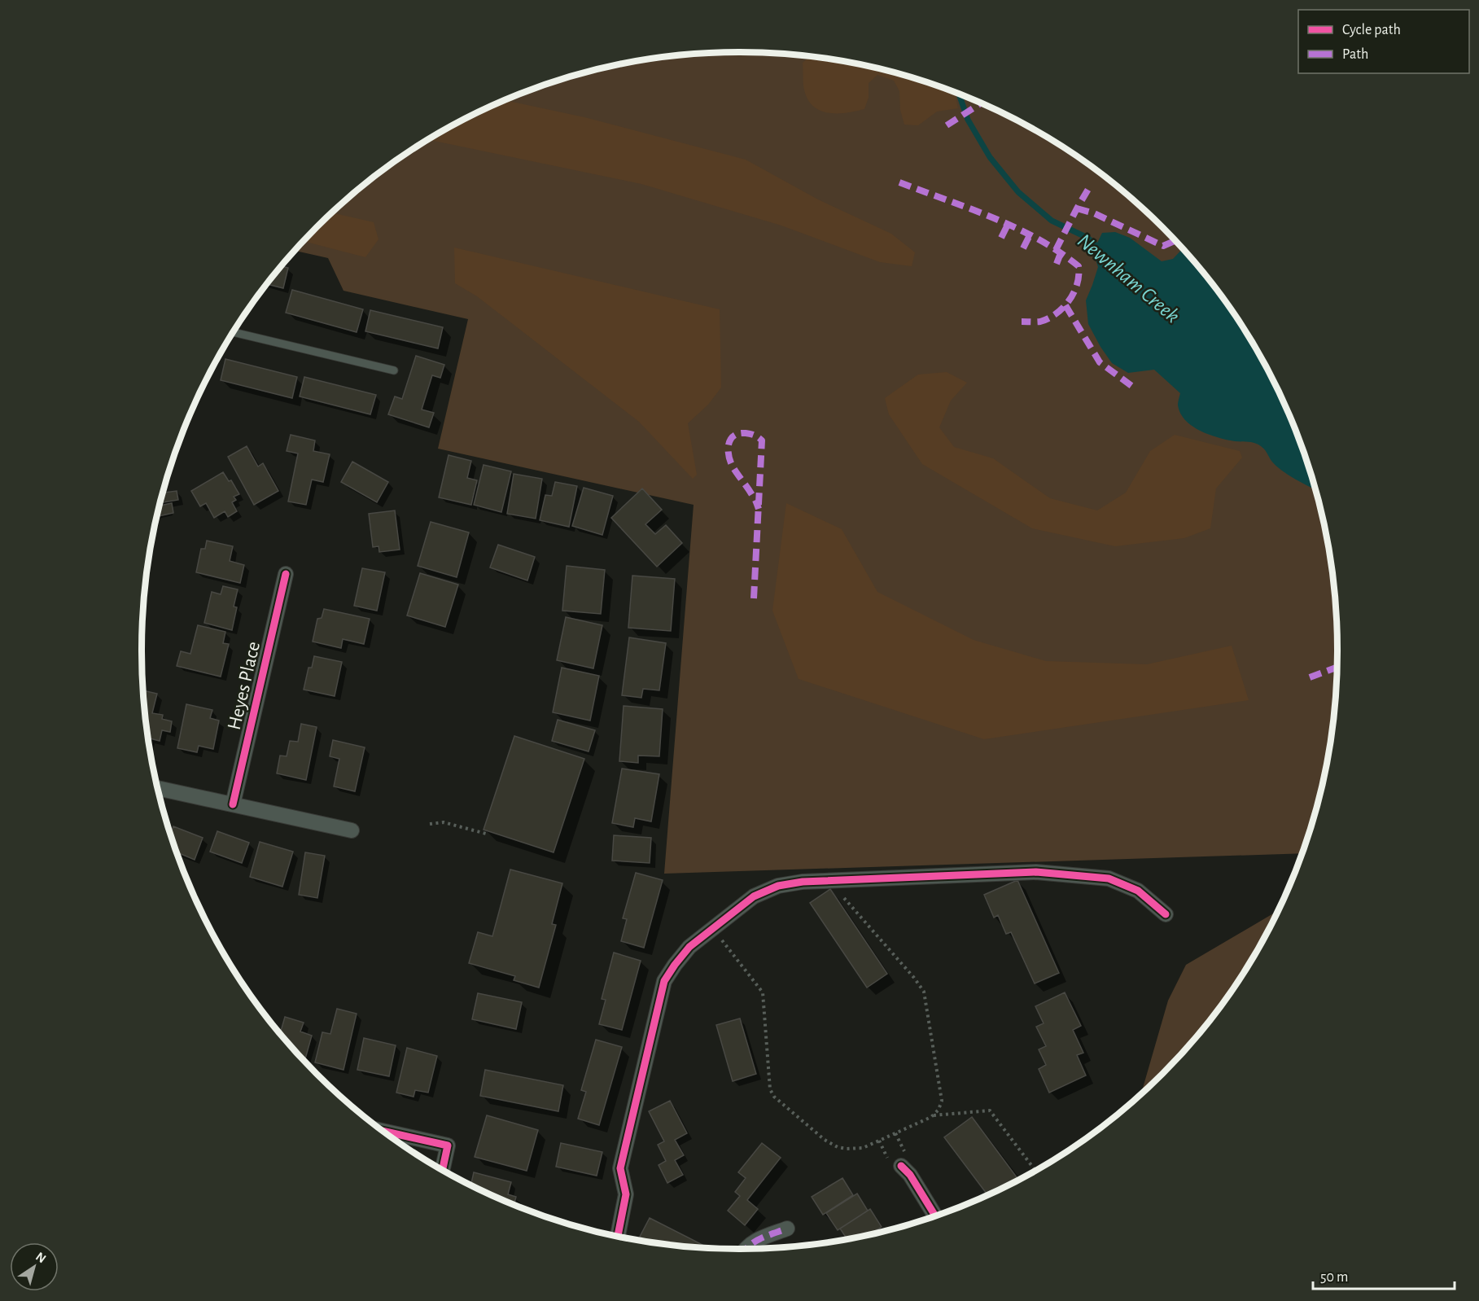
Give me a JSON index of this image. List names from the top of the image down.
{
  "streets": {
    "street": ["Heyes Place"]
  },
  "water": ["Newnham Creek"],
  "legend": ["Cycle path", "Path"],
  "scale_bar": "50 m",
  "north": "top right"
}
